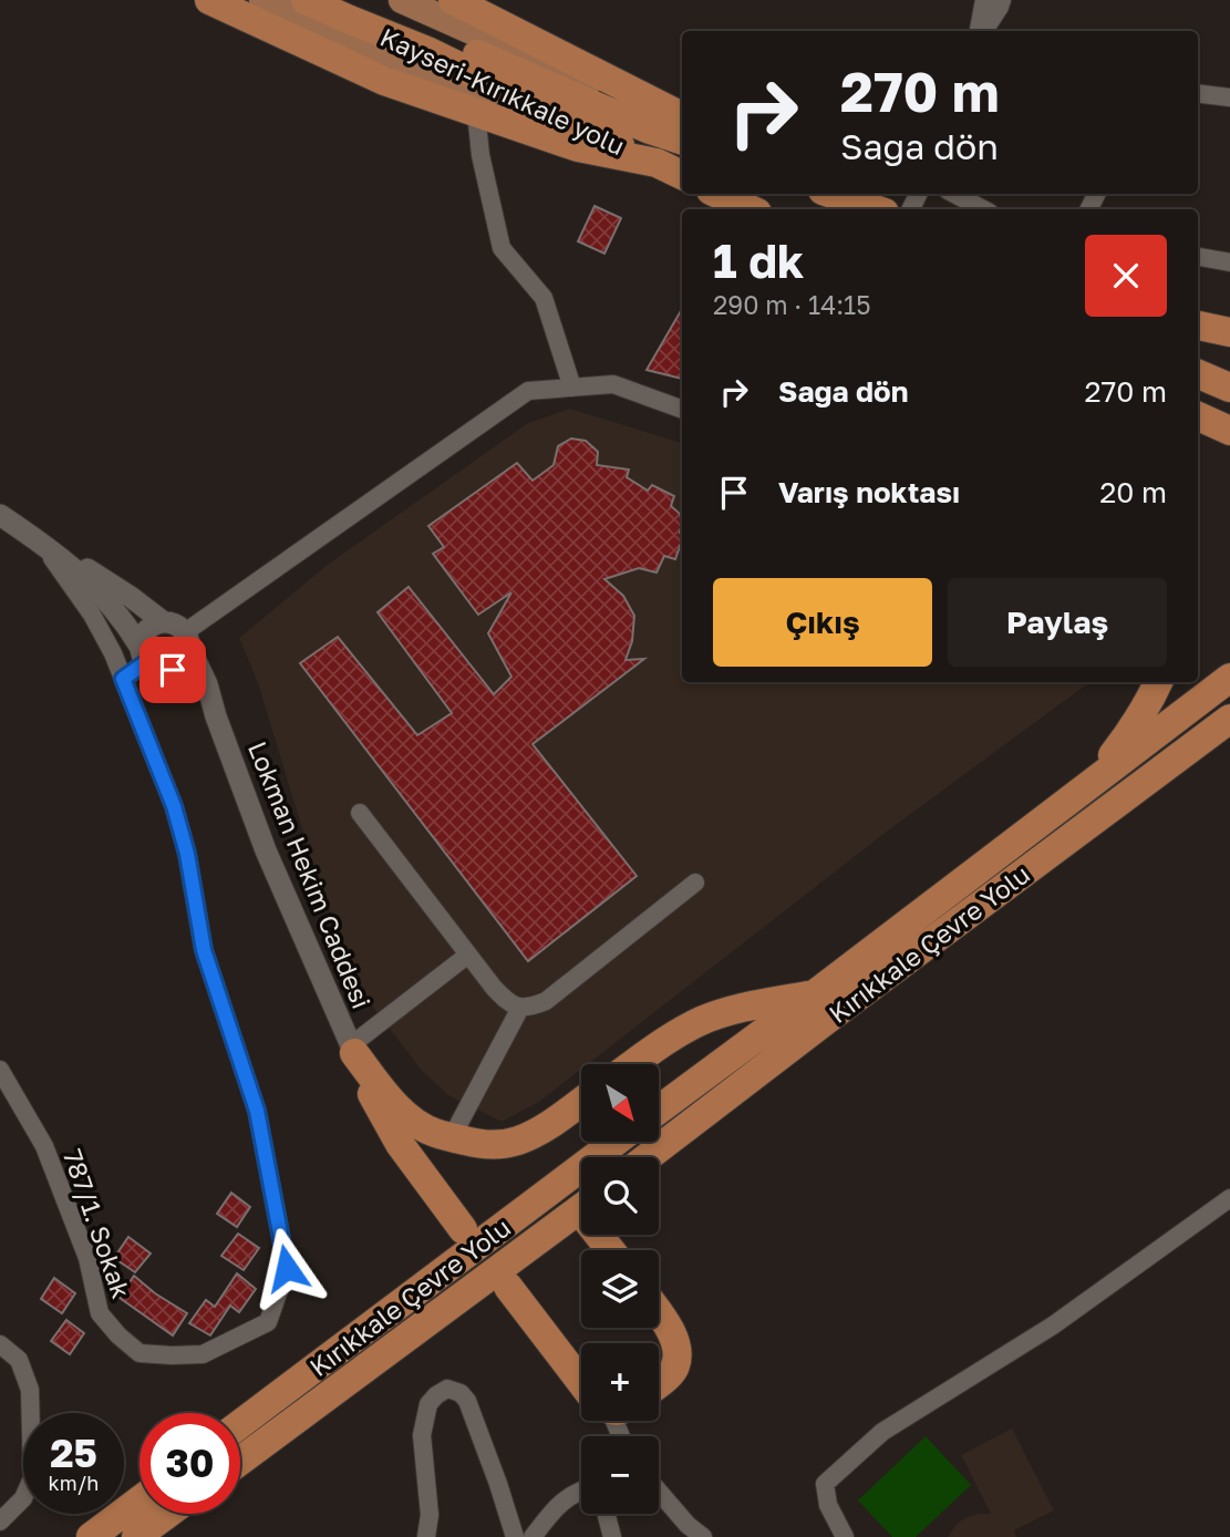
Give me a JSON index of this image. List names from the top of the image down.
{
  "streets": {
    "highway": ["Kayseri-Kırıkkale yolu", "Kırıkkale Çevre Yolu"],
    "street": ["Lokman Hekim Caddesi", "787/1. Sokak"]
  },
  "north": "bottom right",
  "page": {
    "turn": ["270 m", "Sağa dön"],
    "heading": ["1 dk", "290 m · 14:15"],
    "list": [
      {
        "name": "Sağa dön",
        "value": "270 m"
      },
      {
        "name": "Varış noktası",
        "value": "20 m"
      }
    ],
    "buttons": ["Çıkış", "Paylaş"],
    "map_buttons": ["+", "−"],
    "speed": "25 km/h",
    "limit": "30"
  }
}
